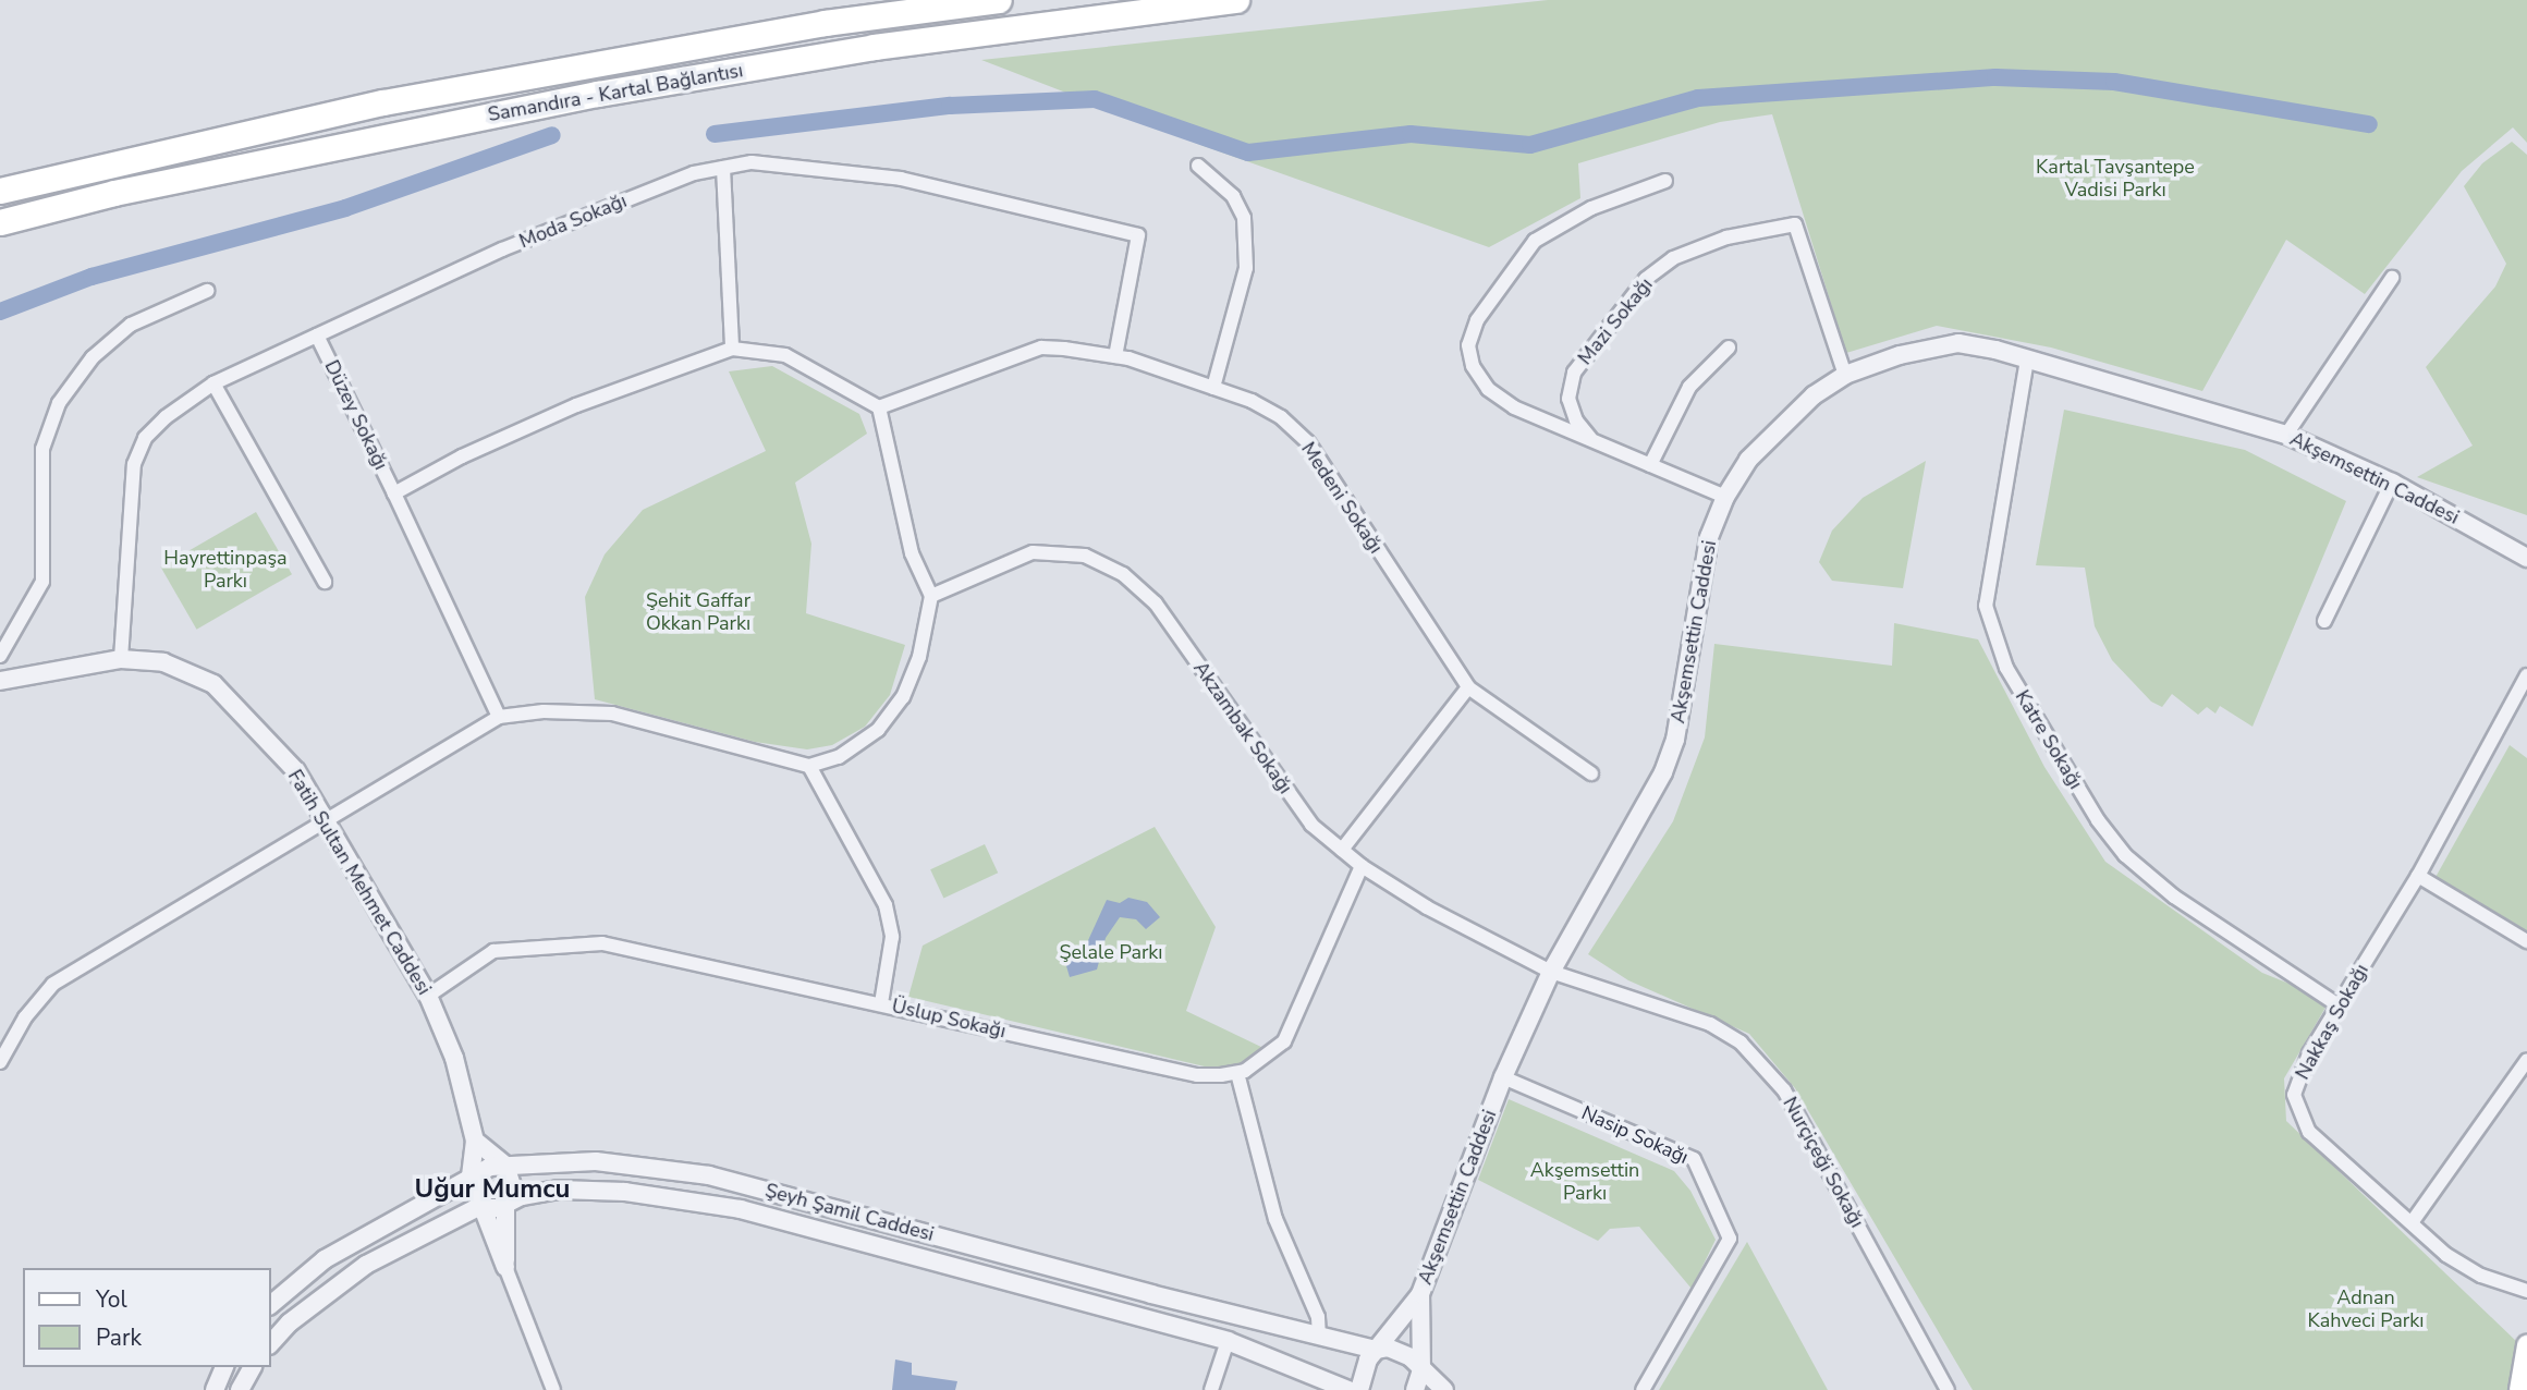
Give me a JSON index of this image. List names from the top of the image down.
{
  "streets": {
    "highway": ["Samandıra - Kartal Bağlantısı"],
    "street": [
      "Moda Sokağı",
      "Mazi Sokağı",
      "Düzey Sokağı",
      "Akşemsettin Caddesi",
      "Medeni Sokağı",
      "Akzambak Sokağı",
      "Katre Sokağı",
      "Fatih Sultan Mehmet Caddesi",
      "Üslup Sokağı",
      "Nakkaş Sokağı",
      "Nasip Sokağı",
      "Nurçiçeği Sokağı",
      "Şeyh Şamil Caddesi"
    ]
  },
  "crossings": [
    ["Moda Sokağı", "Düzey Sokağı"],
    ["Moda Sokağı", "Medeni Sokağı"],
    ["Moda Sokağı", "Fatih Sultan Mehmet Caddesi"],
    ["Mazi Sokağı", "Akşemsettin Caddesi"],
    ["Akşemsettin Caddesi", "Akzambak Sokağı"],
    ["Akşemsettin Caddesi", "Katre Sokağı"],
    ["Akşemsettin Caddesi", "Nasip Sokağı"],
    ["Akşemsettin Caddesi", "Nurçiçeği Sokağı"],
    ["Akşemsettin Caddesi", "Şeyh Şamil Caddesi"],
    ["Akzambak Sokağı", "Üslup Sokağı"],
    ["Akzambak Sokağı", "Nurçiçeği Sokağı"],
    ["Katre Sokağı", "Nakkaş Sokağı"],
    ["Fatih Sultan Mehmet Caddesi", "Üslup Sokağı"]
  ],
  "districts": ["Uğur Mumcu"],
  "parks": [
    "Kartal Tavşantepe Vadisi Parkı",
    "Hayrettinpaşa Parkı",
    "Şehit Gaffar Okkan Parkı",
    "Şelale Parkı",
    "Akşemsettin Parkı",
    "Adnan Kahveci Parkı"
  ],
  "legend": ["Yol", "Park"]
}
